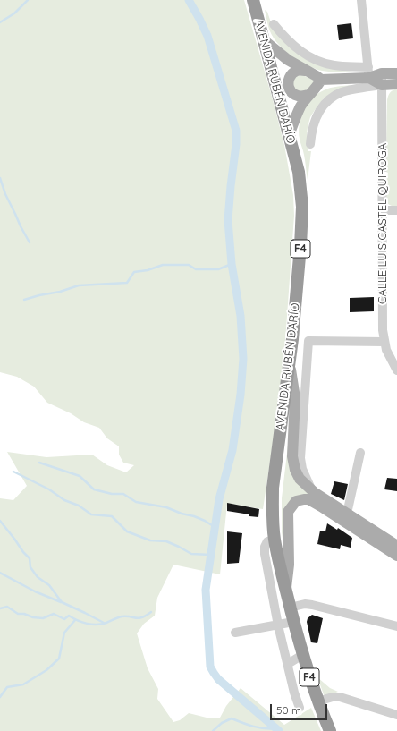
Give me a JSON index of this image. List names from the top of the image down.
{
  "streets": {
    "highway": ["AVENIDA RUBÉN DARÍO", "F4"],
    "street": ["CALLE LUIS CASTEL QUIROGA"]
  },
  "scale_bar": "50 m"
}
